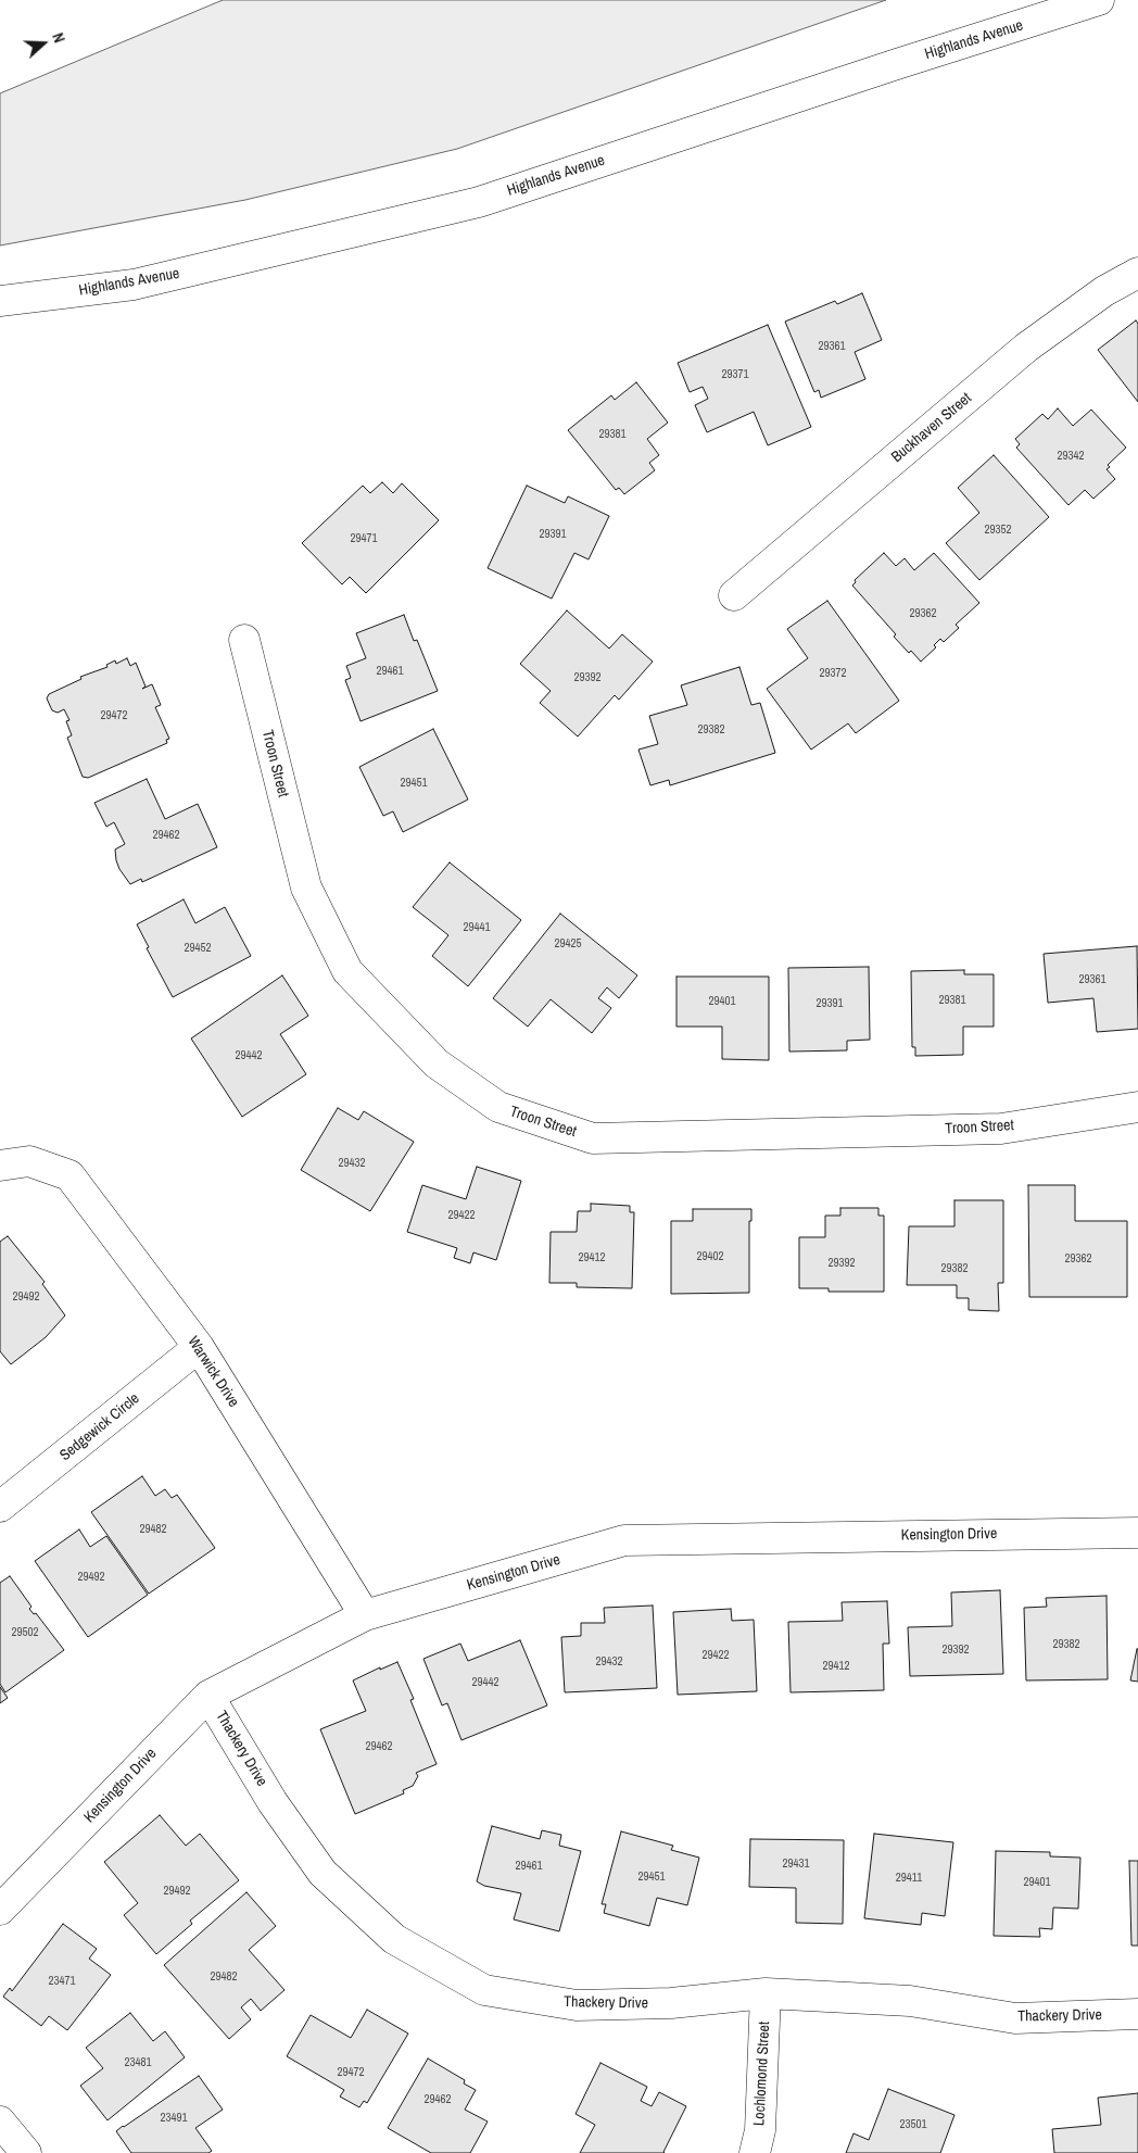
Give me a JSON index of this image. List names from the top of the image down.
{
  "streets": {
    "street": [
      "Highlands Avenue",
      "Buckhaven Street",
      "Troon Street",
      "Warwick Drive",
      "Sedgewick Circle",
      "Kensington Drive",
      "Thackery Drive",
      "Lochlomond Street"
    ]
  },
  "crossings": [
    ["Warwick Drive", "Sedgewick Circle"],
    ["Warwick Drive", "Kensington Drive"],
    ["Kensington Drive", "Thackery Drive"],
    ["Thackery Drive", "Lochlomond Street"]
  ],
  "house_numbers": [
    "29361",
    "29371",
    "29381",
    "29342",
    "29352",
    "29391",
    "29471",
    "29362",
    "29461",
    "29372",
    "29392",
    "29472",
    "29382",
    "29451",
    "29462",
    "29441",
    "29425",
    "29452",
    "29361",
    "29381",
    "29401",
    "29391",
    "29442",
    "29432",
    "29422",
    "29402",
    "29412",
    "29362",
    "29392",
    "29382",
    "29492",
    "29482",
    "29492",
    "29502",
    "29382",
    "29392",
    "29422",
    "29432",
    "29412",
    "29442",
    "29462",
    "29431",
    "29461",
    "29451",
    "29411",
    "29401",
    "29492",
    "29482",
    "23471",
    "23481",
    "29472",
    "29462",
    "23491",
    "23501"
  ],
  "north": "right"
}
